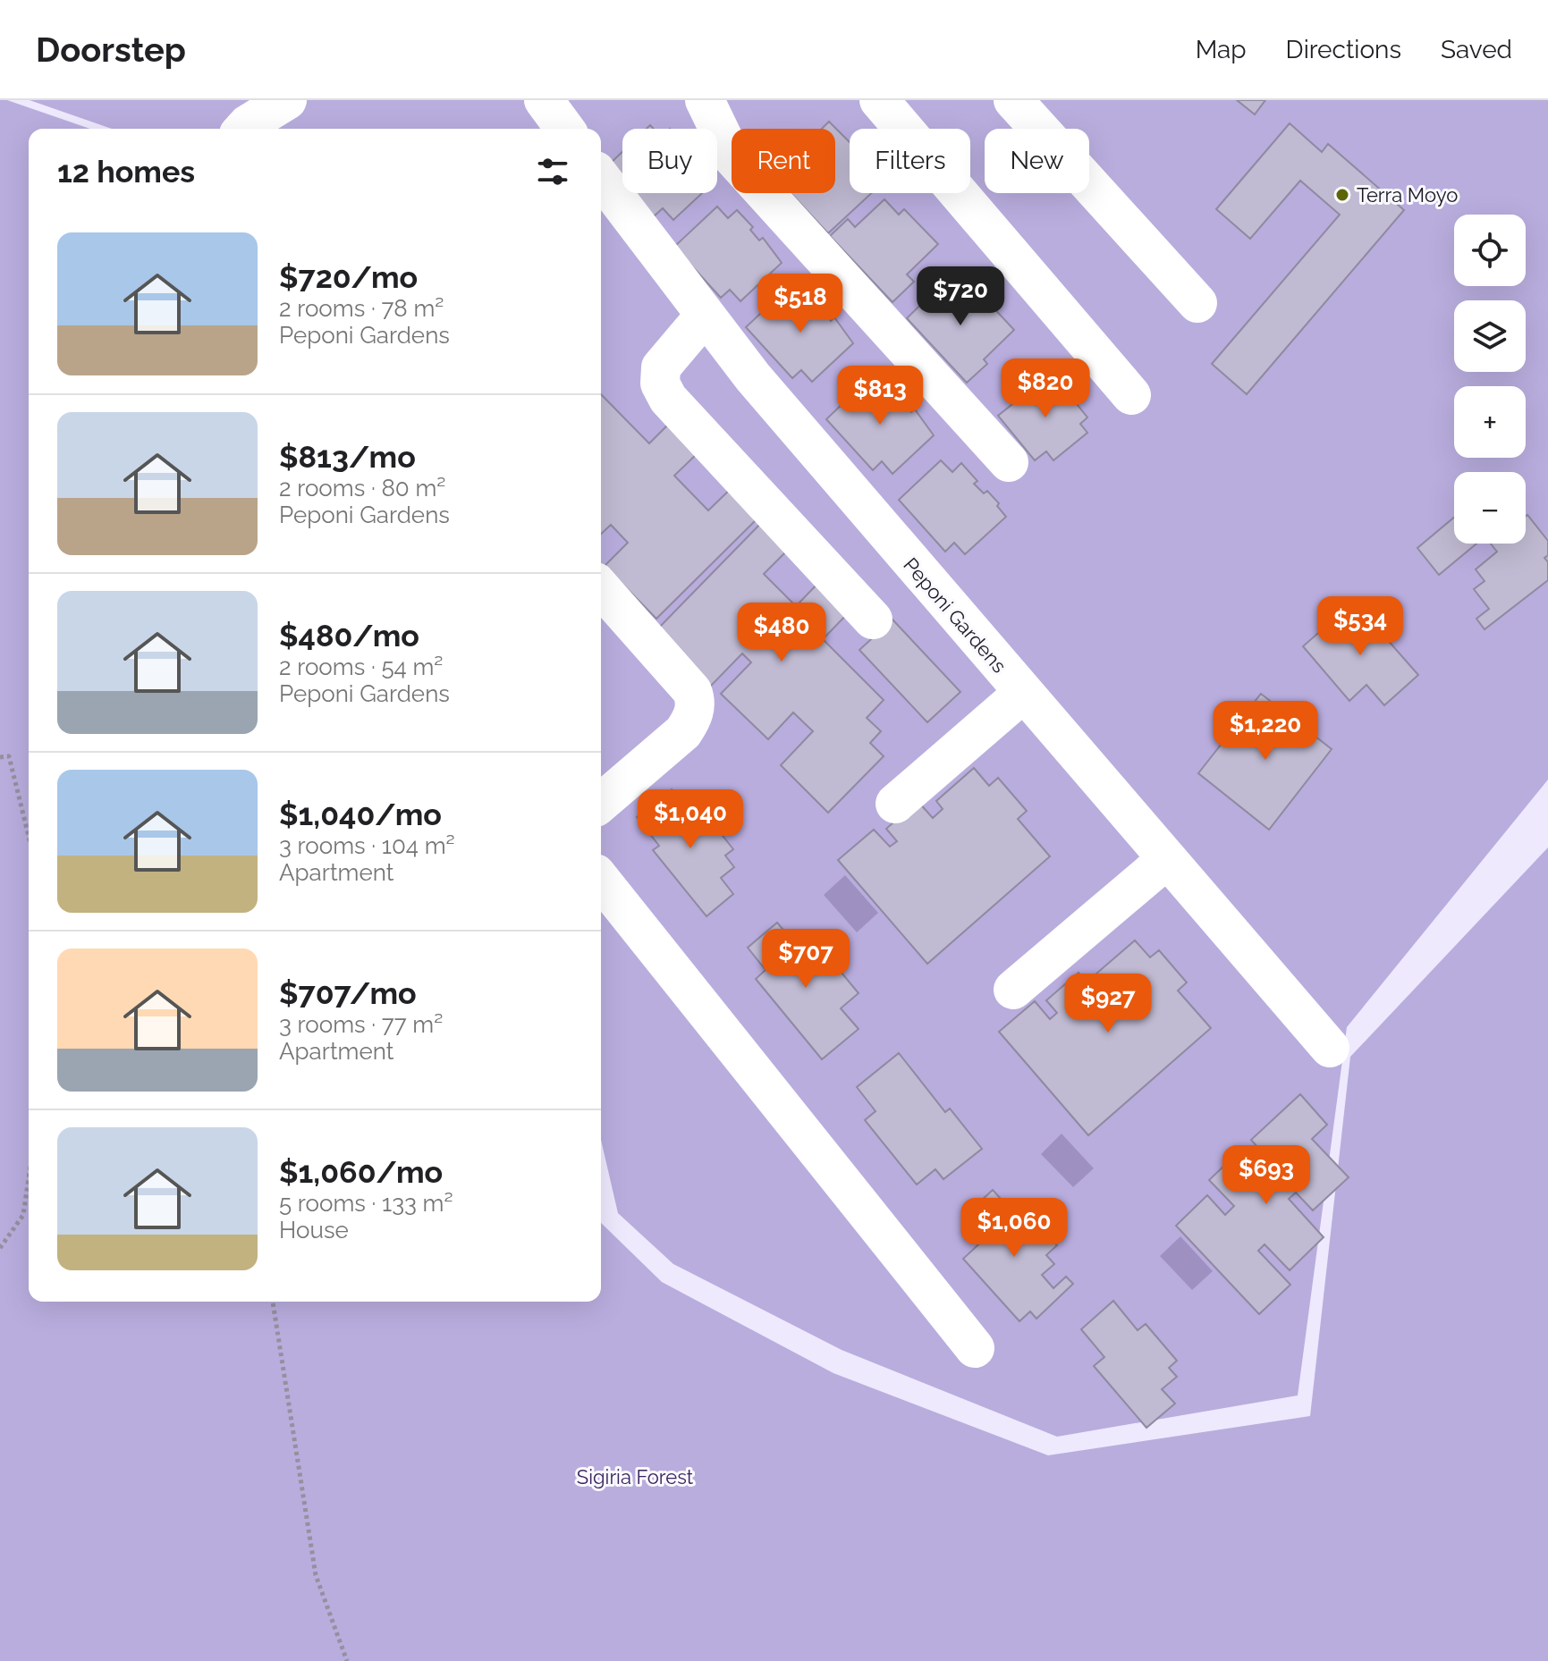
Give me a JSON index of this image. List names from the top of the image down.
{
  "streets": {
    "street": ["Peponi Gardens"]
  },
  "parks": ["Sigiria Forest"],
  "places": ["Terra Moyo"],
  "page": {
    "header": "Doorstep",
    "nav": ["Map", "Directions", "Saved"],
    "chip": [
      "Buy",
      "Rent",
      "Filters",
      "New"
    ],
    "heading": "12 homes",
    "map_buttons": ["+", "−"],
    "list": [
      {
        "name": "$720/mo",
        "note": "2 rooms · 78 m² · Peponi Gardens"
      },
      {
        "name": "$813/mo",
        "note": "2 rooms · 80 m² · Peponi Gardens"
      },
      {
        "name": "$480/mo",
        "note": "2 rooms · 54 m² · Peponi Gardens"
      },
      {
        "name": "$1,040/mo",
        "note": "3 rooms · 104 m² · Apartment"
      },
      {
        "name": "$707/mo",
        "note": "3 rooms · 77 m² · Apartment"
      },
      {
        "name": "$1,060/mo",
        "note": "5 rooms · 133 m² · House"
      }
    ],
    "price": [
      "$720",
      "$518",
      "$820",
      "$813",
      "$534",
      "$480",
      "$1,220",
      "$1,040",
      "$707",
      "$927",
      "$693",
      "$1,060"
    ]
  }
}
